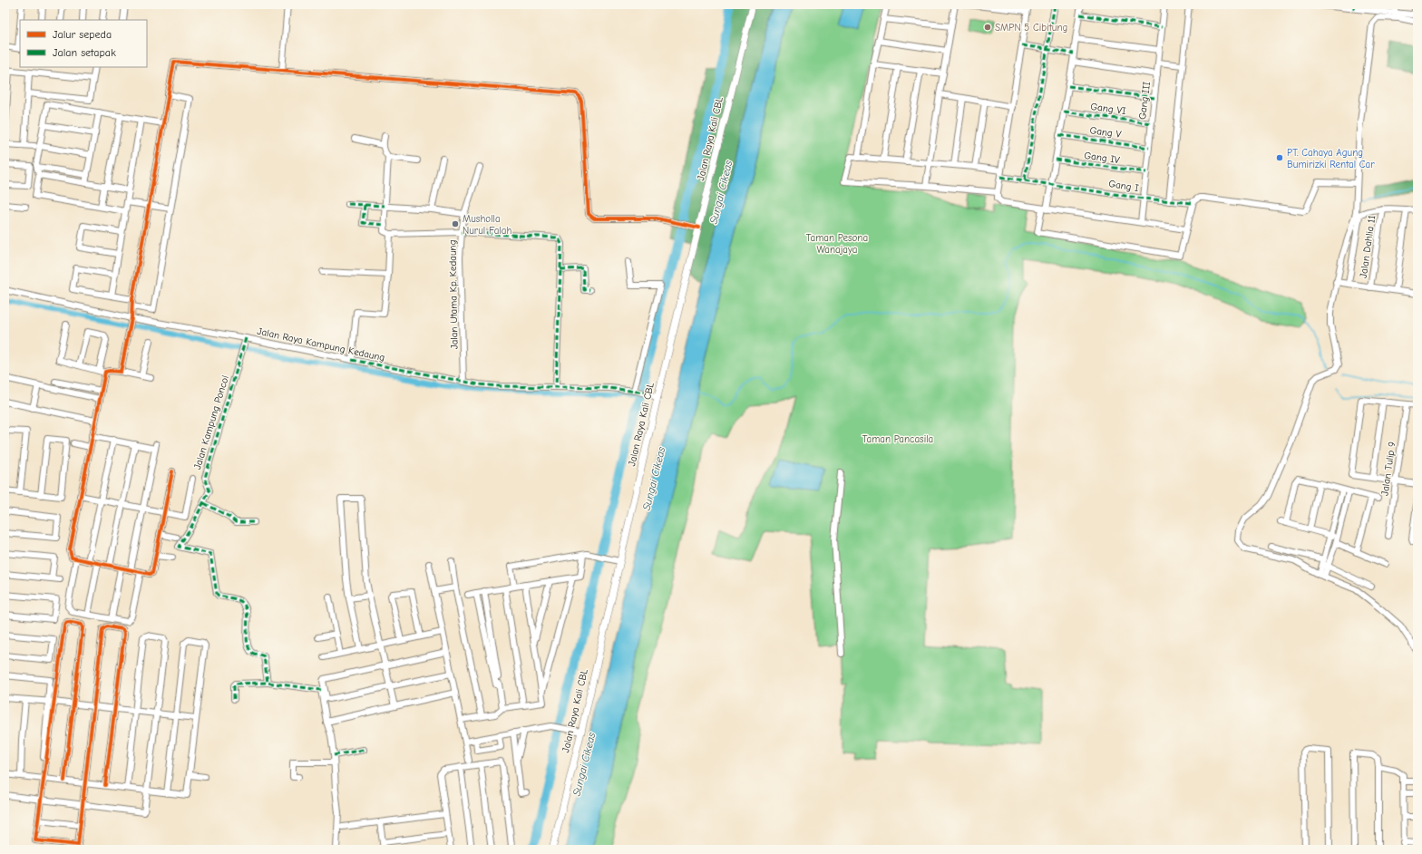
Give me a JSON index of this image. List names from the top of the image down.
{
  "streets": {
    "main road": ["Jalan Raya Kali CBL"],
    "street": [
      "Gang III",
      "Gang VI",
      "Gang V",
      "Gang IV",
      "Gang I",
      "Jalan Dahlia 11",
      "Jalan Utama Kp. Kedaung",
      "Jalan Raya Kampung Kedaung",
      "Jalan Kampung Poncol",
      "Jalan Tulip 9"
    ]
  },
  "crossings": [
    ["Gang III", "Gang VI"],
    ["Gang III", "Gang V"],
    ["Gang III", "Gang IV"],
    ["Gang III", "Gang I"],
    ["Jalan Raya Kali CBL", "Jalan Raya Kampung Kedaung"],
    ["Jalan Utama Kp. Kedaung", "Jalan Raya Kampung Kedaung"],
    ["Jalan Raya Kampung Kedaung", "Jalan Kampung Poncol"]
  ],
  "water": ["Sungai Cikeas"],
  "parks": ["Taman Pesona Wanajaya", "Taman Pancasila"],
  "places": ["SMPN 5 Cibitung", "PT. Cahaya Agung Bumirizki Rental Car", "Musholla Nurul Falah"],
  "legend": ["Jalur sepeda", "Jalan setapak"]
}
